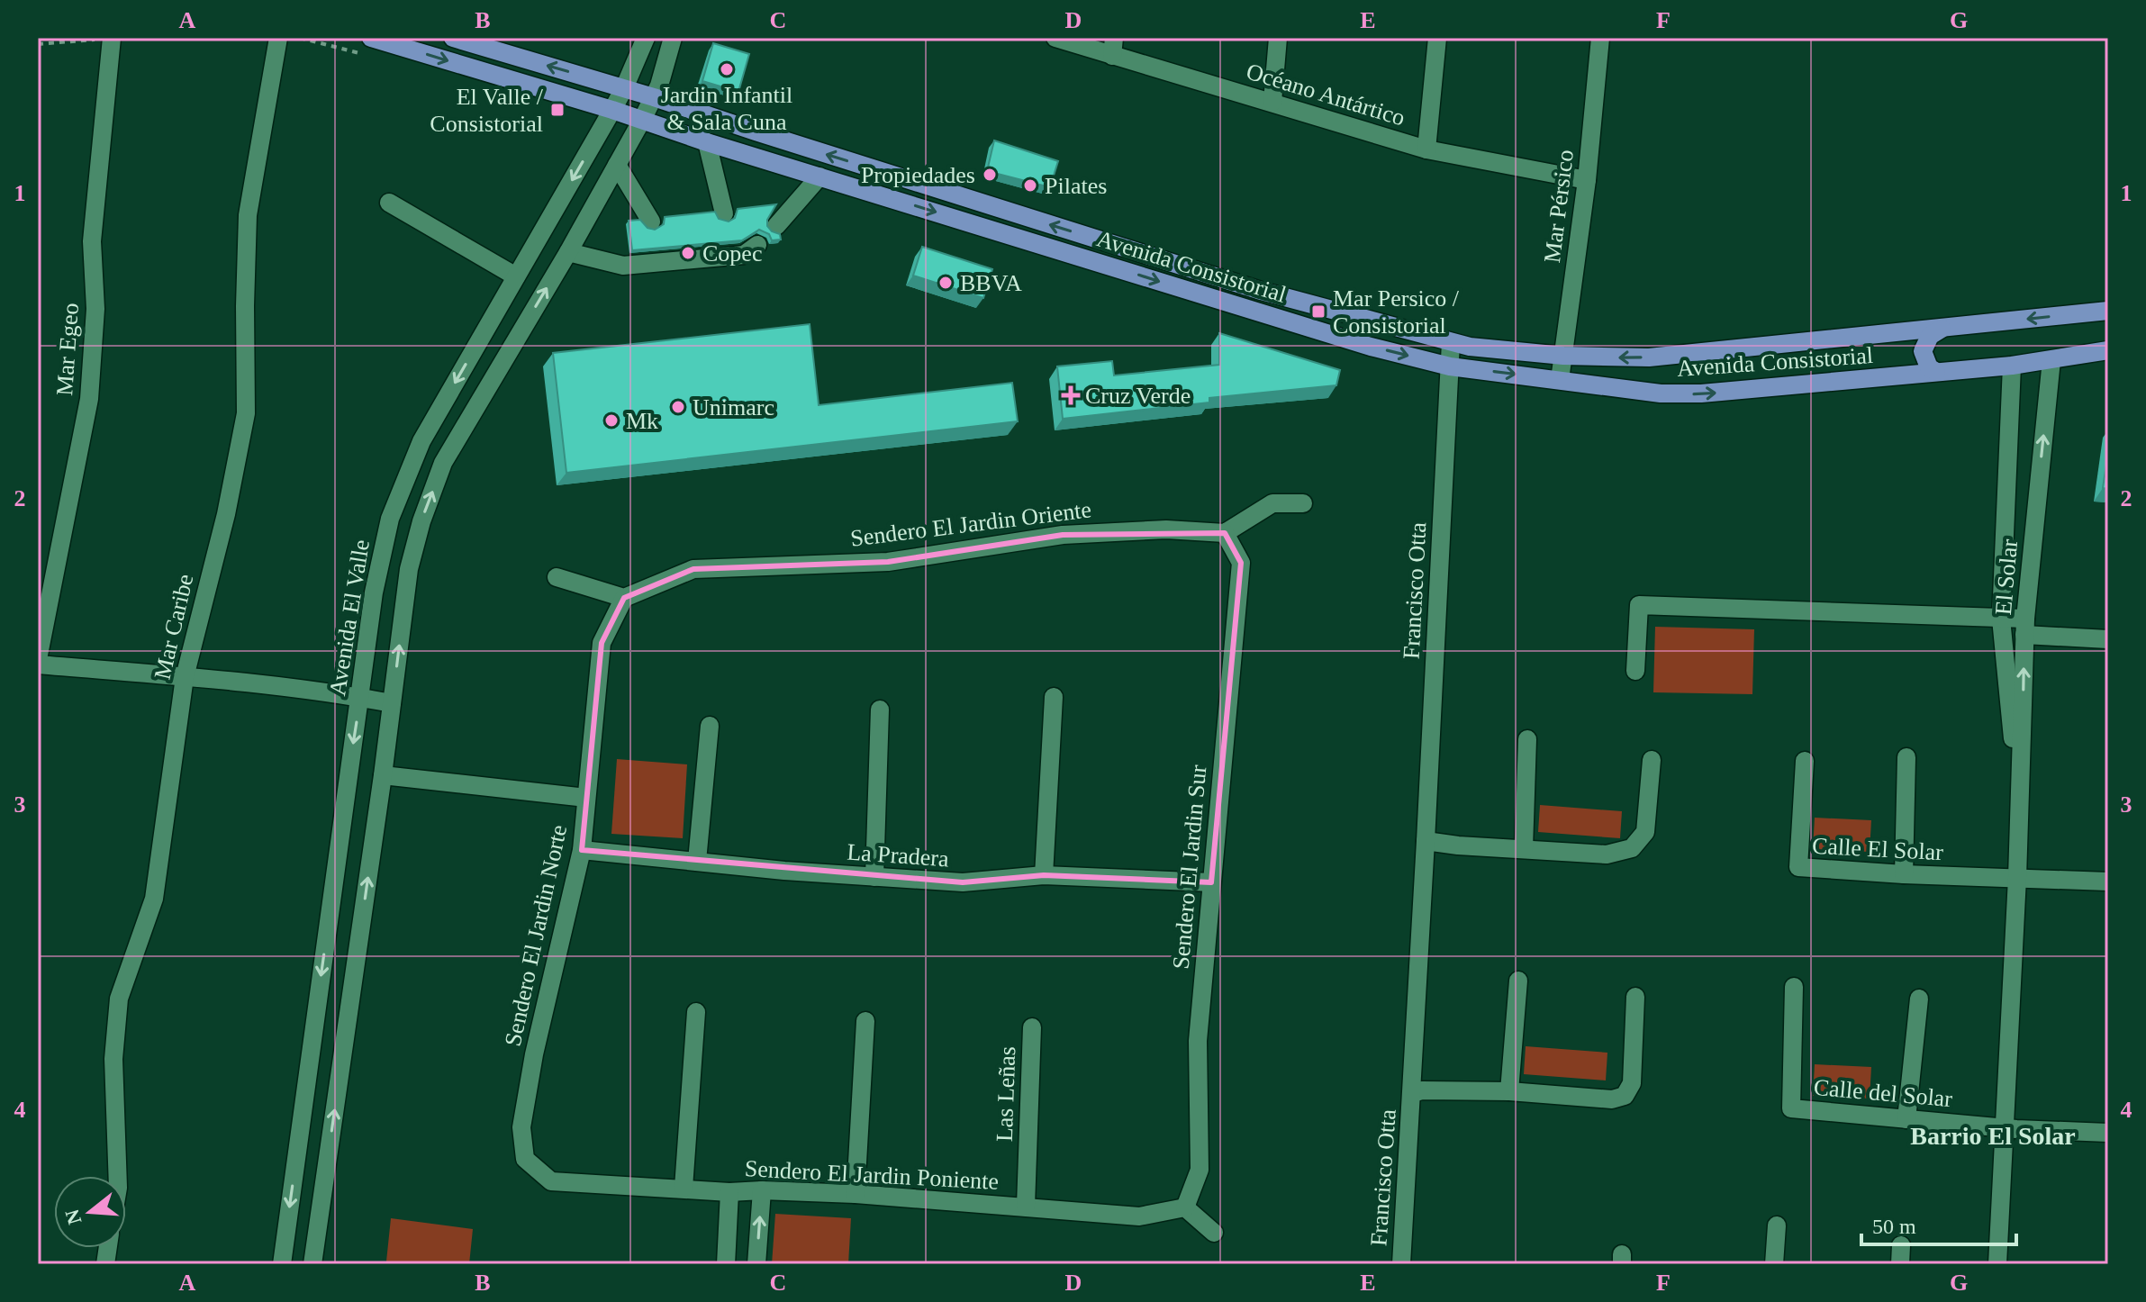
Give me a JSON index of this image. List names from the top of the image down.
{
  "streets": {
    "main road": ["Avenida Consistorial"],
    "street": [
      "Océano Antártico",
      "Mar Pérsico",
      "Mar Egeo",
      "Sendero El Jardin Oriente",
      "El Solar",
      "Francisco Otta",
      "Avenida El Valle",
      "Mar Caribe",
      "Calle El Solar",
      "La Pradera",
      "Sendero El Jardin Sur",
      "Sendero El Jardin Norte",
      "Calle del Solar",
      "Las Leñas",
      "Sendero El Jardin Poniente"
    ]
  },
  "crossings": [
    ["Océano Antártico", "Mar Pérsico"],
    ["Mar Pérsico", "Avenida Consistorial"],
    ["Avenida Consistorial", "El Solar"],
    ["Avenida Consistorial", "Francisco Otta"],
    ["Avenida Consistorial", "Avenida El Valle"],
    ["Sendero El Jardin Oriente", "Sendero El Jardin Sur"],
    ["Sendero El Jardin Oriente", "Sendero El Jardin Norte"],
    ["El Solar", "Calle El Solar"],
    ["El Solar", "Calle del Solar"],
    ["La Pradera", "Sendero El Jardin Sur"],
    ["La Pradera", "Sendero El Jardin Norte"],
    ["Sendero El Jardin Sur", "Sendero El Jardin Poniente"],
    ["Sendero El Jardin Norte", "Sendero El Jardin Poniente"],
    ["Las Leñas", "Sendero El Jardin Poniente"]
  ],
  "districts": ["Barrio El Solar"],
  "places": {
    "other": [
      "Jardin Infantil & Sala Cuna",
      "Propiedades",
      "Pilates",
      "Copec",
      "BBVA",
      "Unimarc",
      "Mk"
    ],
    "transit": ["El Valle / Consistorial", "Mar Persico / Consistorial"],
    "health": ["Cruz Verde"]
  },
  "scale_bar": "50 m",
  "north": "left",
  "grid": {
    "columns": [
      "A",
      "B",
      "C",
      "D",
      "E",
      "F",
      "G"
    ],
    "rows": [
      "1",
      "2",
      "3",
      "4"
    ]
  }
}
